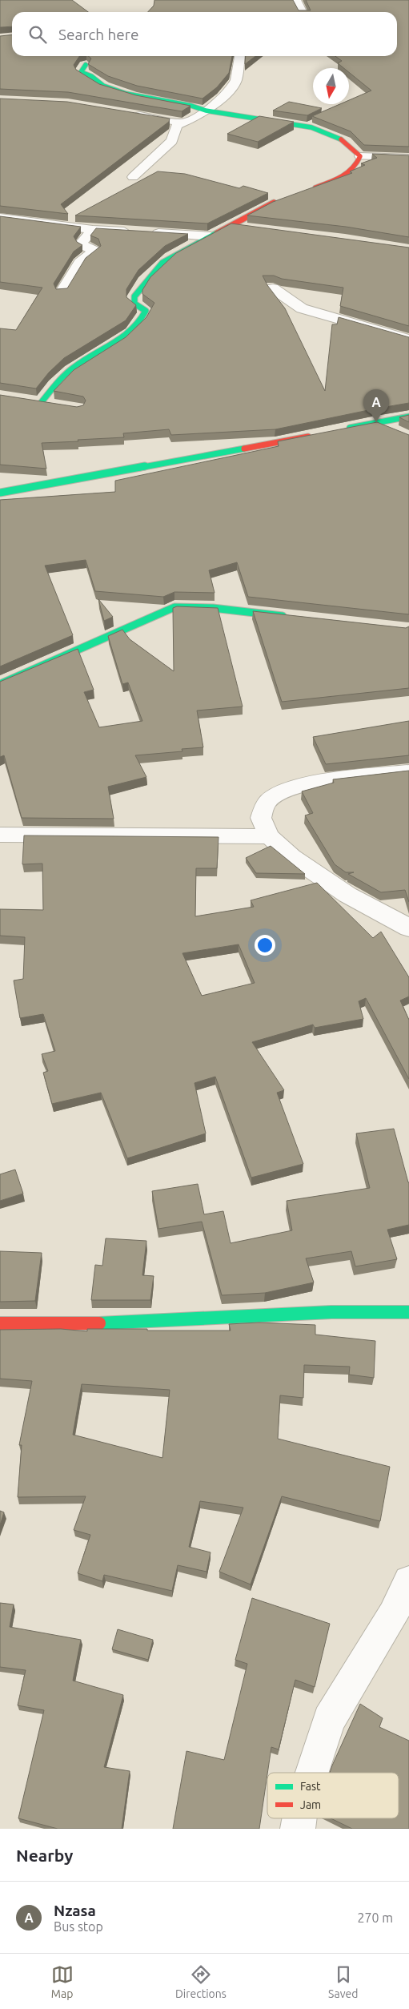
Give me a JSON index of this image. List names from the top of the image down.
{
  "legend": ["Fast", "Jam"],
  "north": "bottom",
  "page": {
    "search": "Search here",
    "pins": "A",
    "heading": "Nearby",
    "list": [
      {
        "mark": "A",
        "name": "Nzasa",
        "note": "Bus stop",
        "value": "270 m"
      }
    ],
    "nav": ["Map", "Directions", "Saved"]
  }
}
